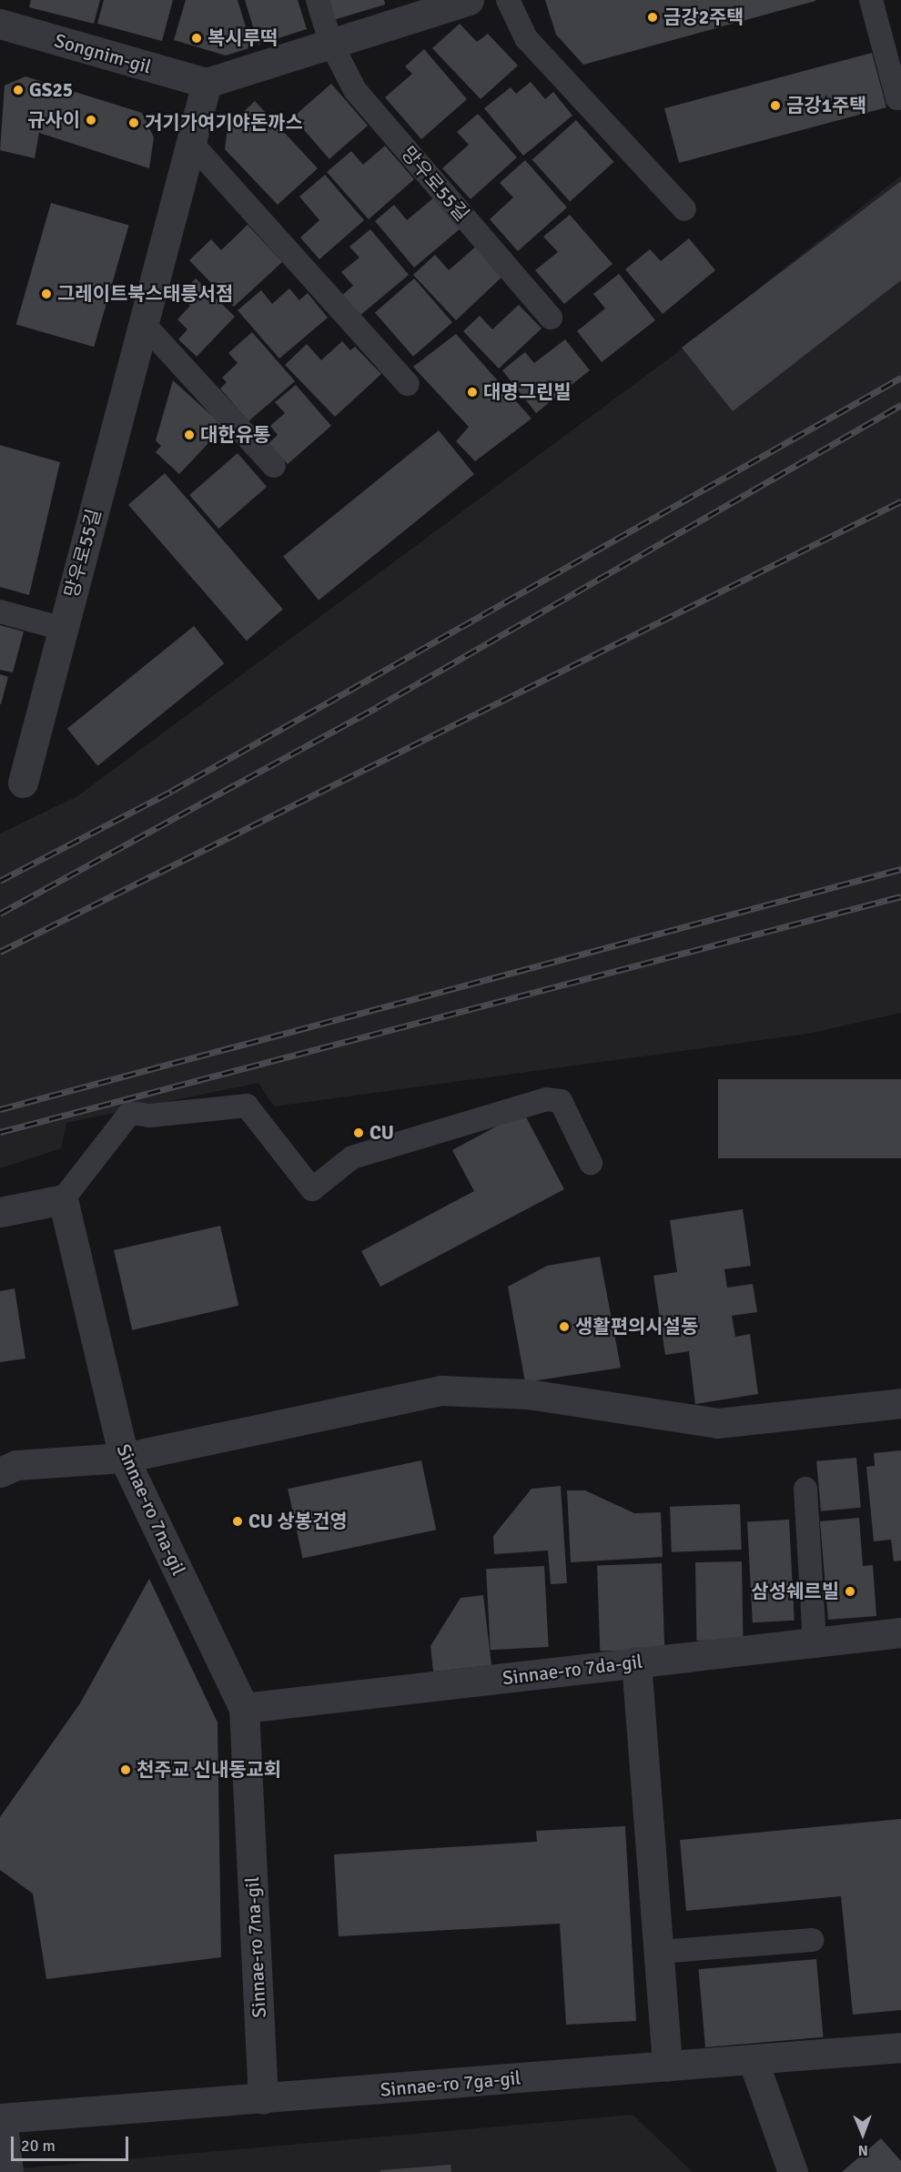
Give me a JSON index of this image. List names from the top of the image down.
{
  "streets": {
    "street": [
      "Songnim-gil",
      "망우로55길",
      "Sinnae-ro 7na-gil",
      "Sinnae-ro 7da-gil",
      "Sinnae-ro 7ga-gil"
    ]
  },
  "crossings": [
    ["Songnim-gil", "망우로55길"],
    ["Sinnae-ro 7na-gil", "Sinnae-ro 7da-gil"],
    ["Sinnae-ro 7na-gil", "Sinnae-ro 7ga-gil"]
  ],
  "places": [
    "금강2주택",
    "복시루떡",
    "GS25",
    "금강1주택",
    "규사이",
    "거기가여기야돈까스",
    "그레이트북스태릉서점",
    "대명그린빌",
    "대한유통",
    "CU",
    "생활편의시설동",
    "CU 상봉건영",
    "삼성쉐르빌",
    "천주교 신내동교회"
  ],
  "scale_bar": "20 m",
  "north": "bottom"
}
